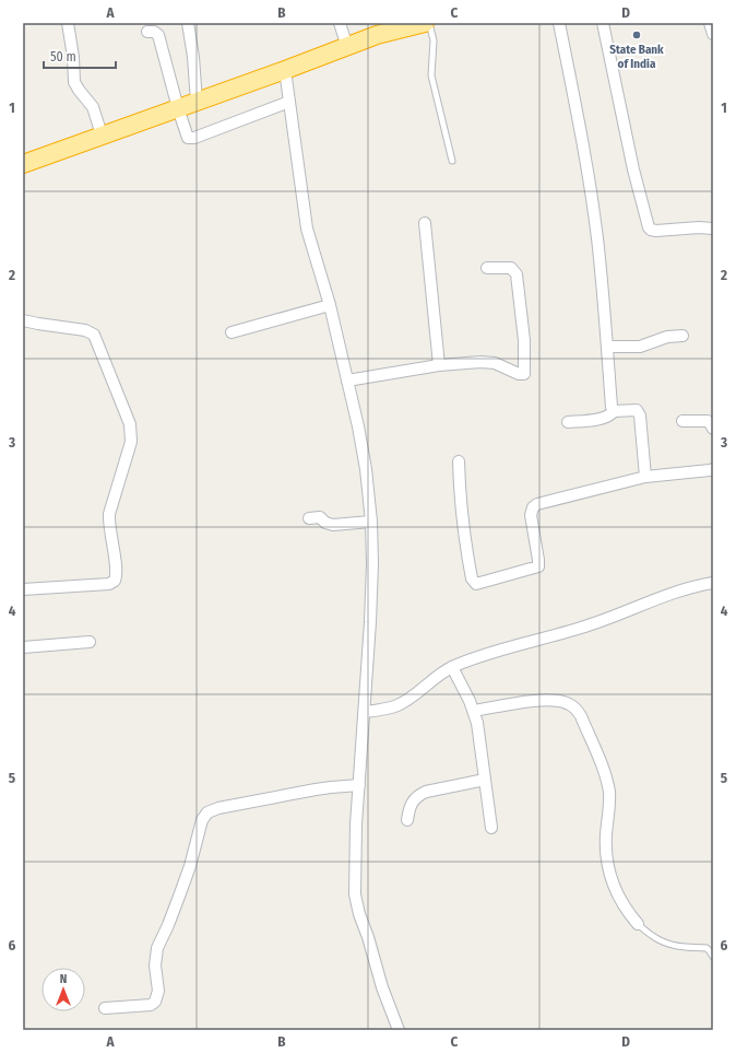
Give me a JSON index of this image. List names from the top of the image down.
{
  "places": ["State Bank of India"],
  "scale_bar": "50 m",
  "north": "top",
  "grid": {
    "columns": [
      "A",
      "B",
      "C",
      "D"
    ],
    "rows": [
      "1",
      "2",
      "3",
      "4",
      "5",
      "6"
    ]
  }
}
